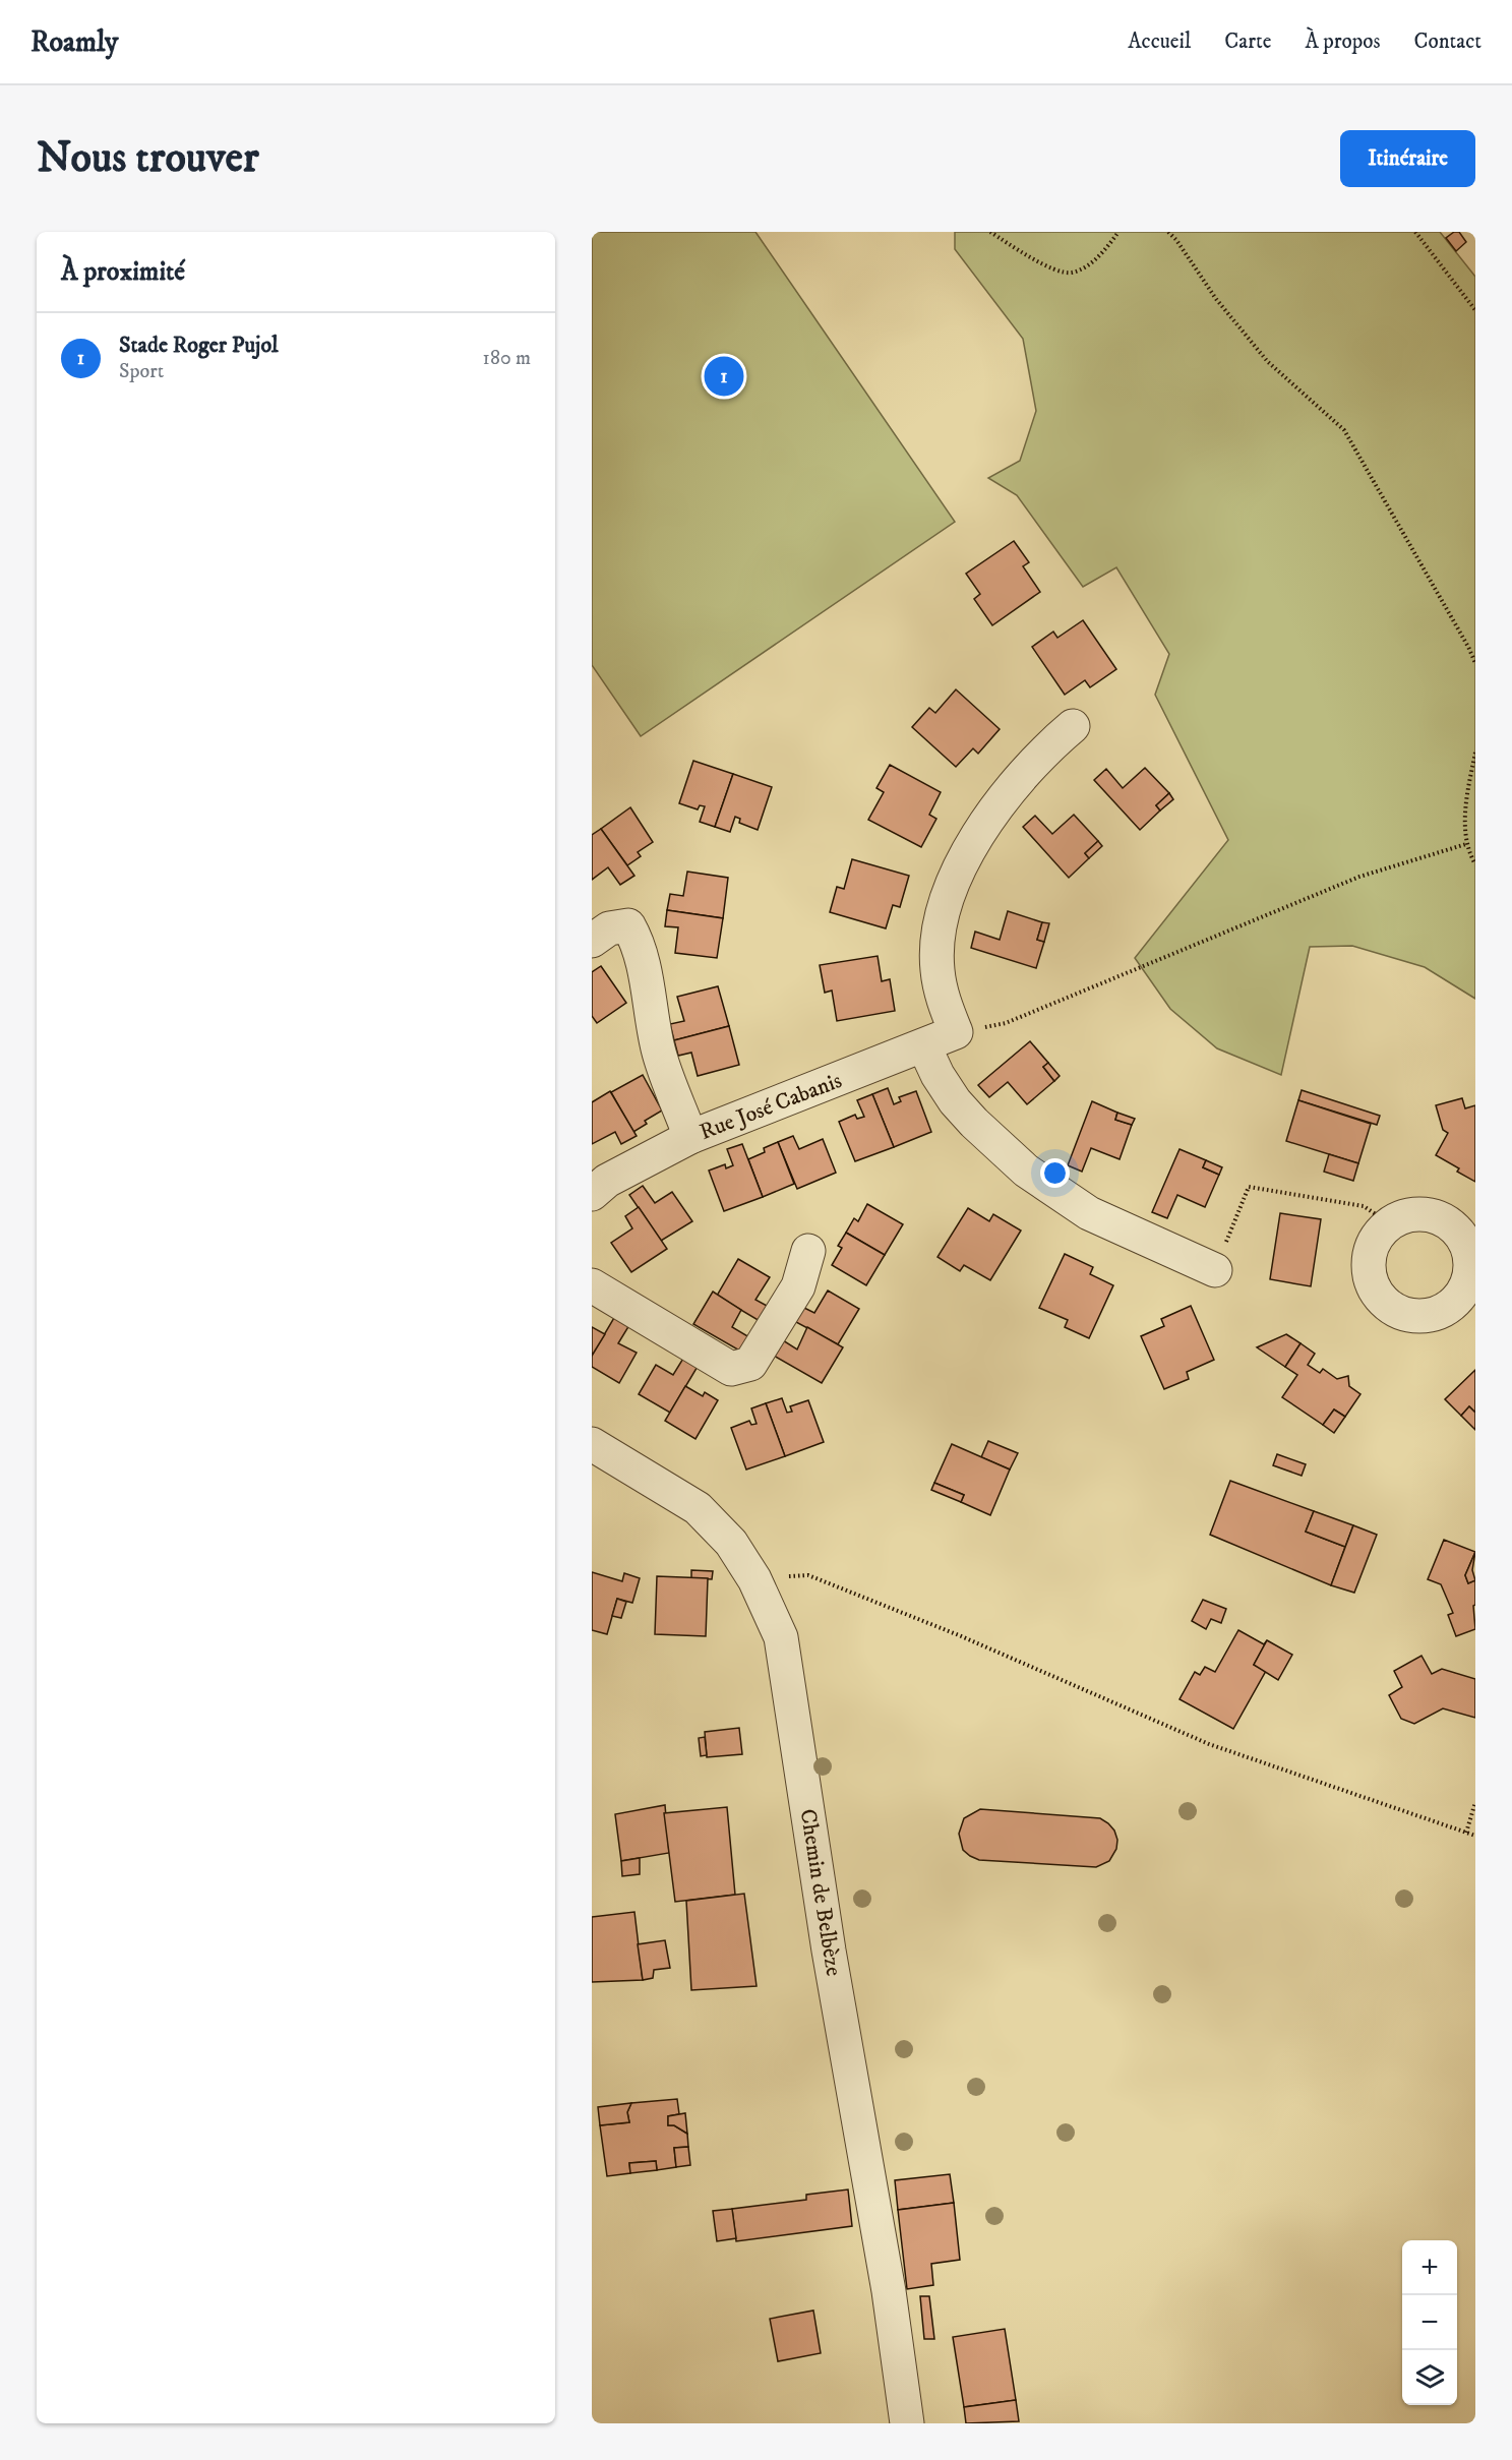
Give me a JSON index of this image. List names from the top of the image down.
{
  "streets": {
    "street": ["Rue José Cabanis", "Chemin de Belbèze"]
  },
  "page": {
    "header": "Roamly",
    "nav": [
      "Accueil",
      "Carte",
      "À propos",
      "Contact"
    ],
    "buttons": "Itinéraire",
    "title": "Nous trouver",
    "heading": "À proximité",
    "list": [
      {
        "mark": "1",
        "name": "Stade Roger Pujol",
        "note": "Sport",
        "value": "180 m"
      }
    ],
    "pins": "1",
    "map_buttons": ["+", "−"]
  }
}
